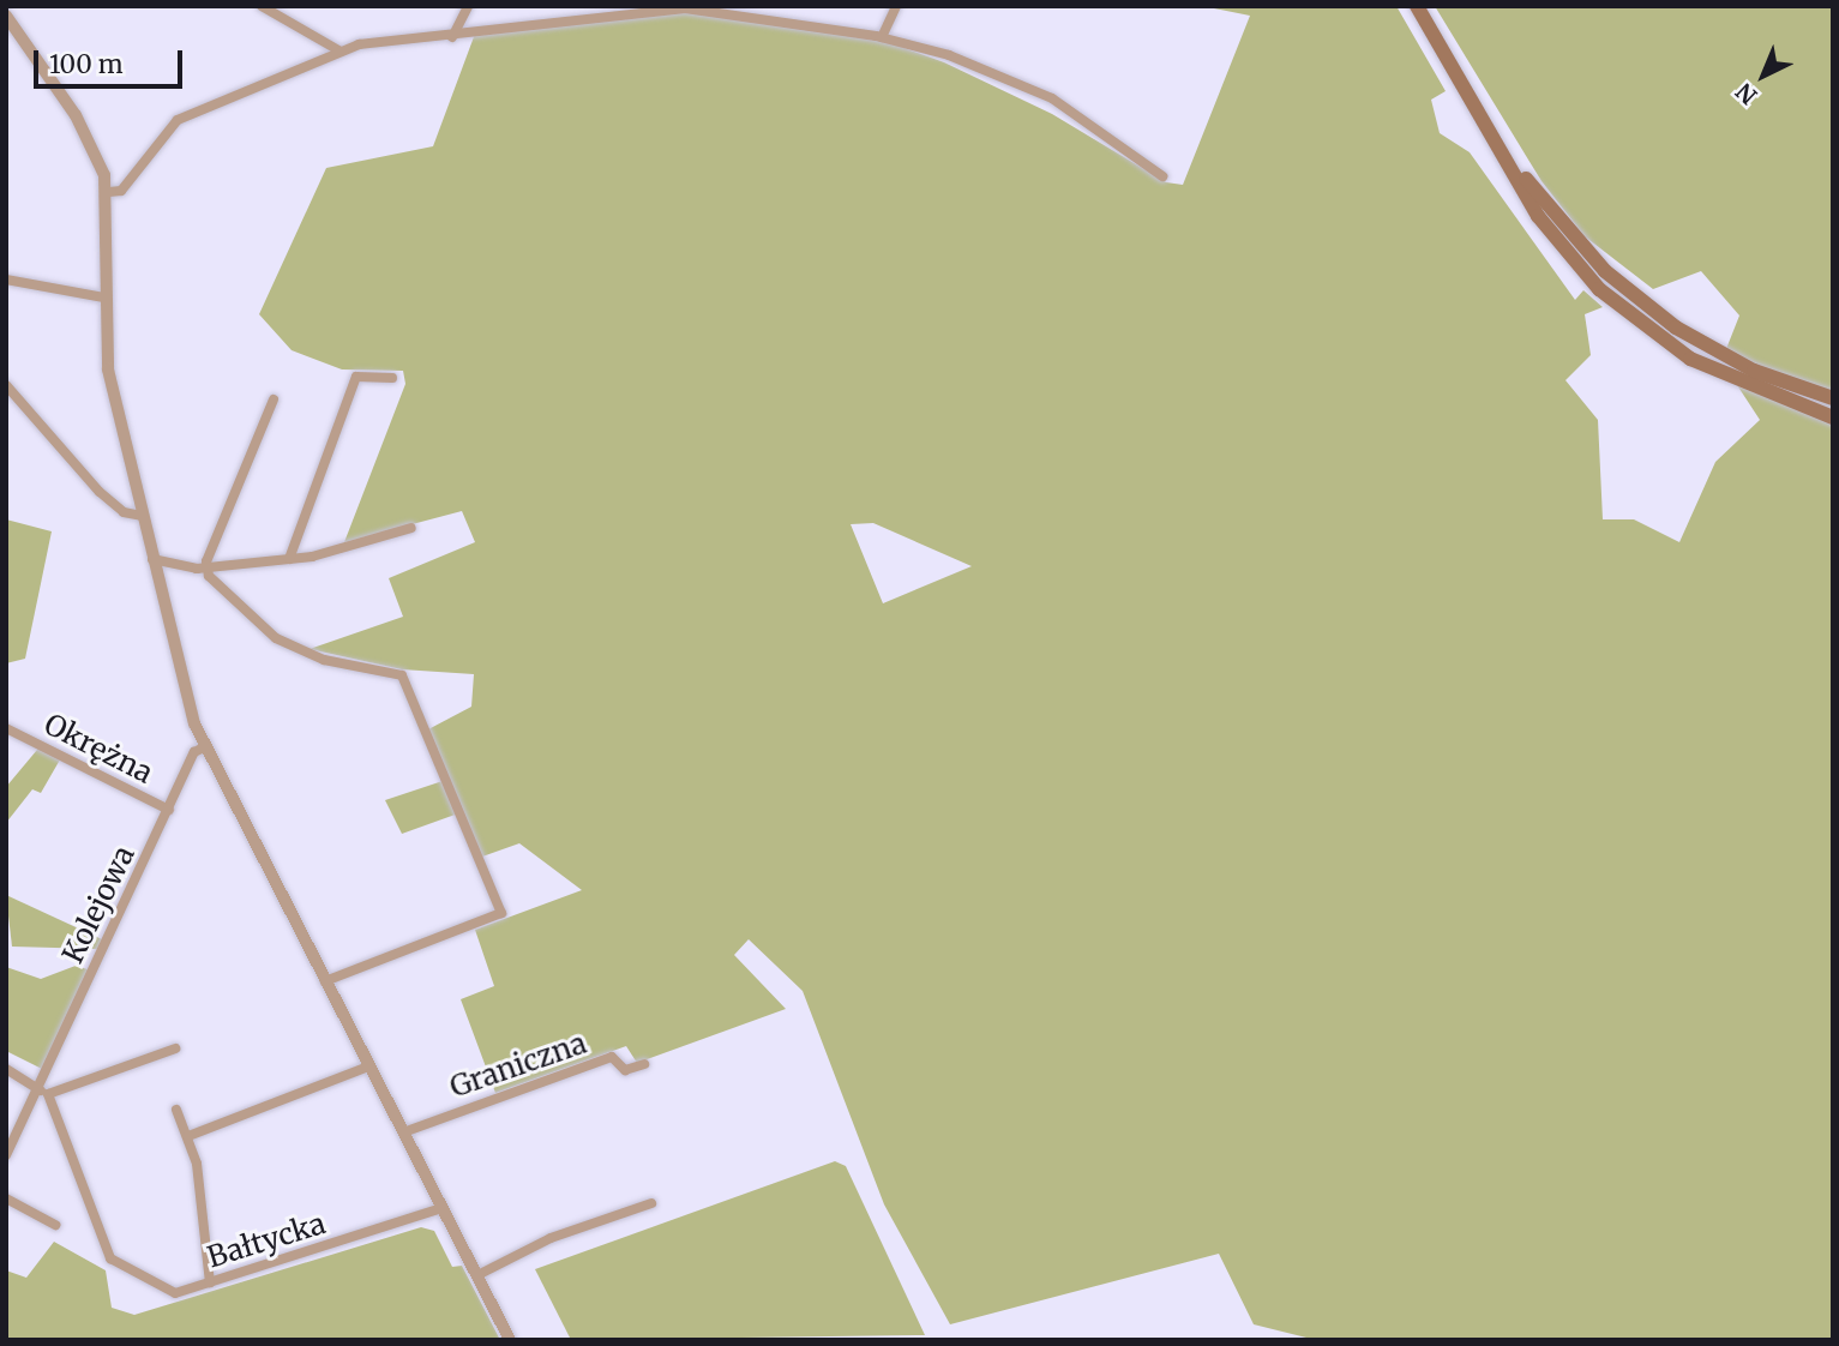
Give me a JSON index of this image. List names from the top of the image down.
{
  "streets": {
    "street": [
      "Okrężna",
      "Kolejowa",
      "Graniczna",
      "Bałtycka"
    ]
  },
  "crossings": [
    ["Okrężna", "Kolejowa"]
  ],
  "scale_bar": "100 m",
  "north": "bottom left"
}
